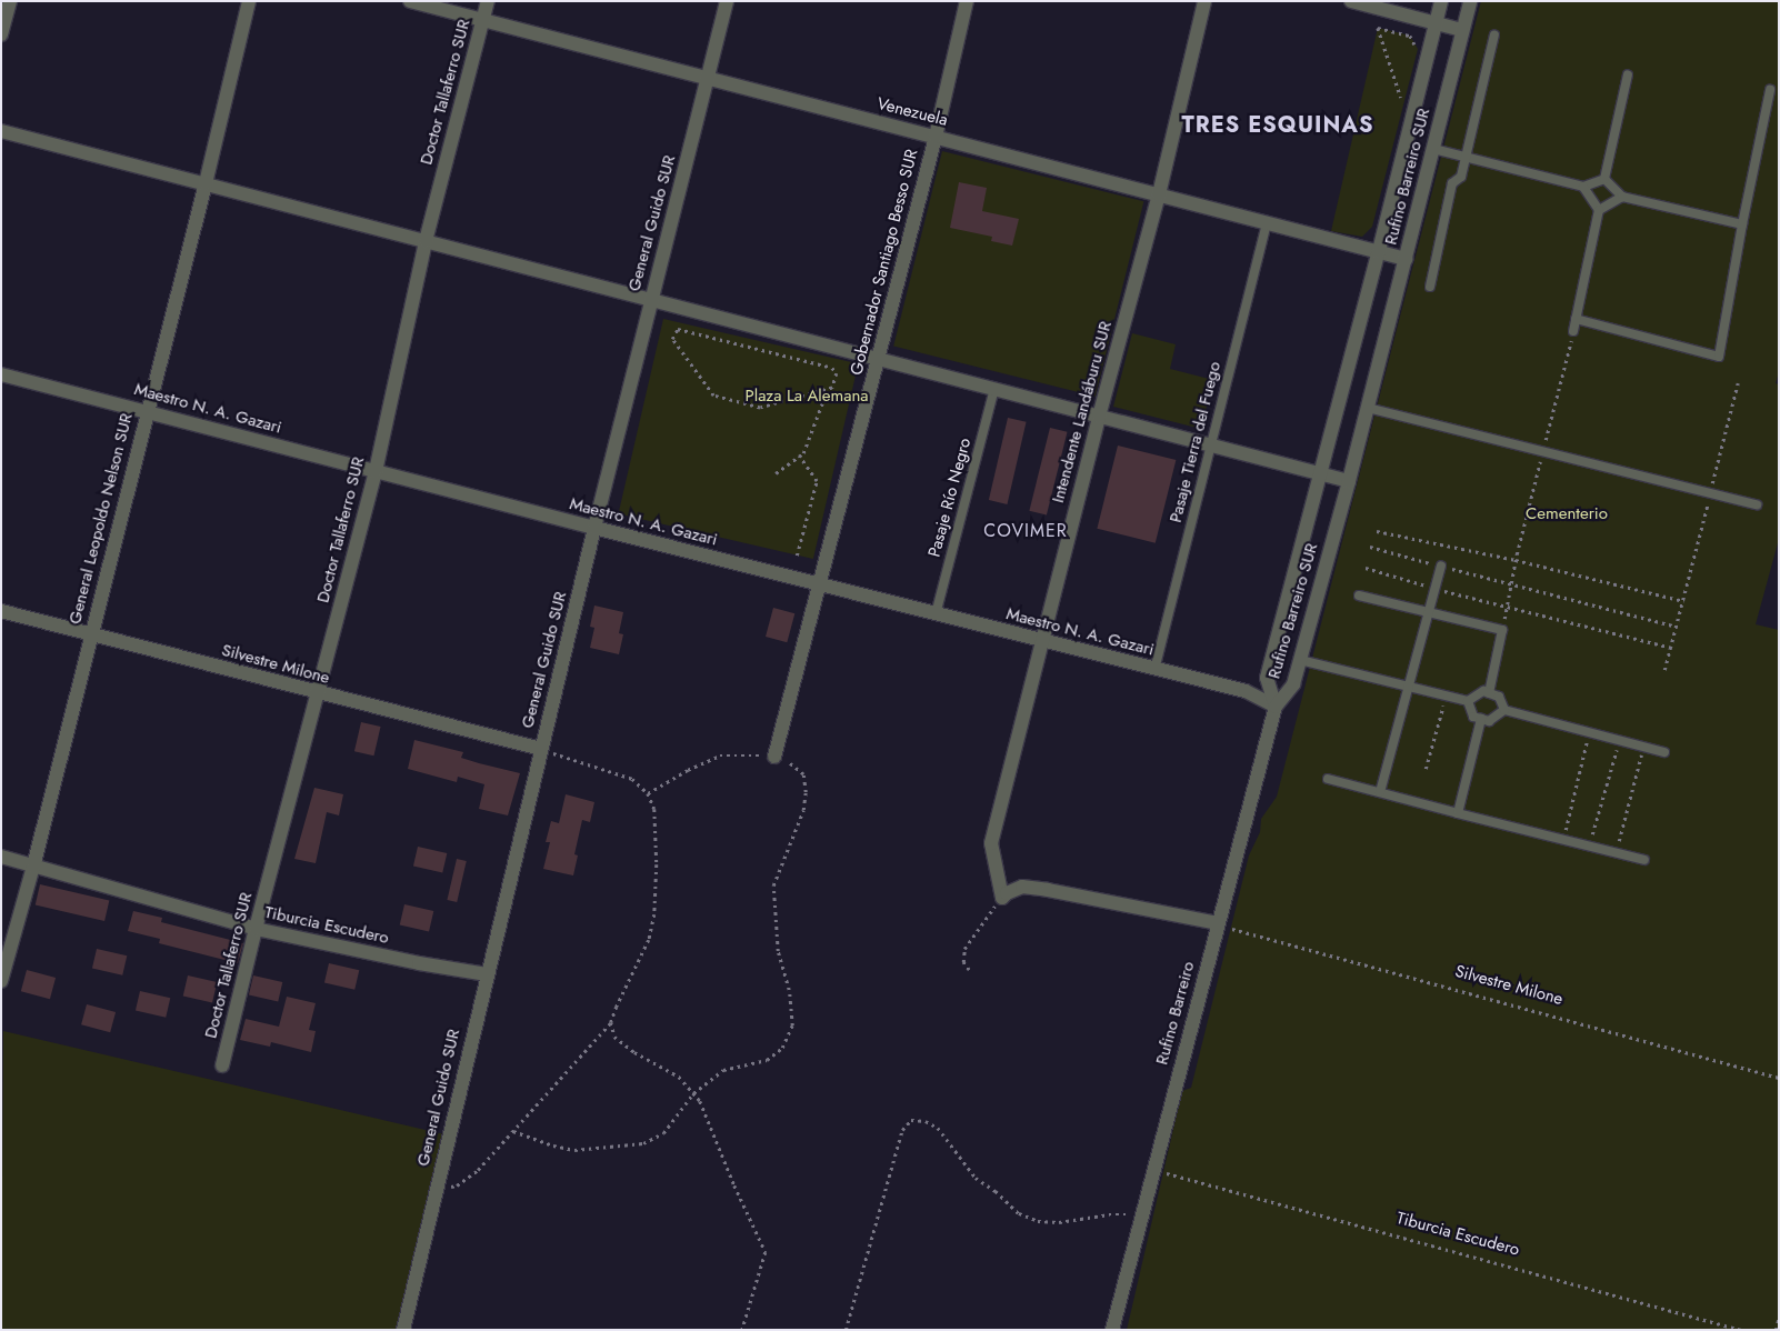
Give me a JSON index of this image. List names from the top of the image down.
{
  "streets": {
    "street": [
      "Doctor Tallaferro SUR",
      "Venezuela",
      "Rufino Barreiro SUR",
      "General Guido SUR",
      "Gobernador Santiago Besso SUR",
      "Maestro N. A. Gazari",
      "Intendente Landáburu SUR",
      "General Leopoldo Nelson SUR",
      "Silvestre Milone",
      "Tiburcia Escudero",
      "Rufino Barreiro"
    ],
    "lane": ["Pasaje Tierra del Fuego", "Pasaje Río Negro"]
  },
  "crossings": [
    ["Doctor Tallaferro SUR", "Venezuela"],
    ["Doctor Tallaferro SUR", "Maestro N. A. Gazari"],
    ["Doctor Tallaferro SUR", "Silvestre Milone"],
    ["Doctor Tallaferro SUR", "Tiburcia Escudero"],
    ["Venezuela", "Rufino Barreiro SUR"],
    ["Venezuela", "General Guido SUR"],
    ["Venezuela", "Gobernador Santiago Besso SUR"],
    ["Venezuela", "Intendente Landáburu SUR"],
    ["Venezuela", "Pasaje Tierra del Fuego"],
    ["Rufino Barreiro SUR", "Maestro N. A. Gazari"],
    ["Rufino Barreiro SUR", "Rufino Barreiro"],
    ["General Guido SUR", "Maestro N. A. Gazari"],
    ["General Guido SUR", "Silvestre Milone"],
    ["General Guido SUR", "Tiburcia Escudero"],
    ["Gobernador Santiago Besso SUR", "Maestro N. A. Gazari"],
    ["Maestro N. A. Gazari", "Intendente Landáburu SUR"],
    ["Maestro N. A. Gazari", "Pasaje Tierra del Fuego"],
    ["Maestro N. A. Gazari", "Pasaje Río Negro"],
    ["Maestro N. A. Gazari", "General Leopoldo Nelson SUR"],
    ["Maestro N. A. Gazari", "Rufino Barreiro"],
    ["General Leopoldo Nelson SUR", "Silvestre Milone"],
    ["General Leopoldo Nelson SUR", "Tiburcia Escudero"],
    ["Silvestre Milone", "Rufino Barreiro"]
  ],
  "districts": ["TRES ESQUINAS", "COVIMER"],
  "parks": ["Plaza La Alemana", "Cementerio"]
}
